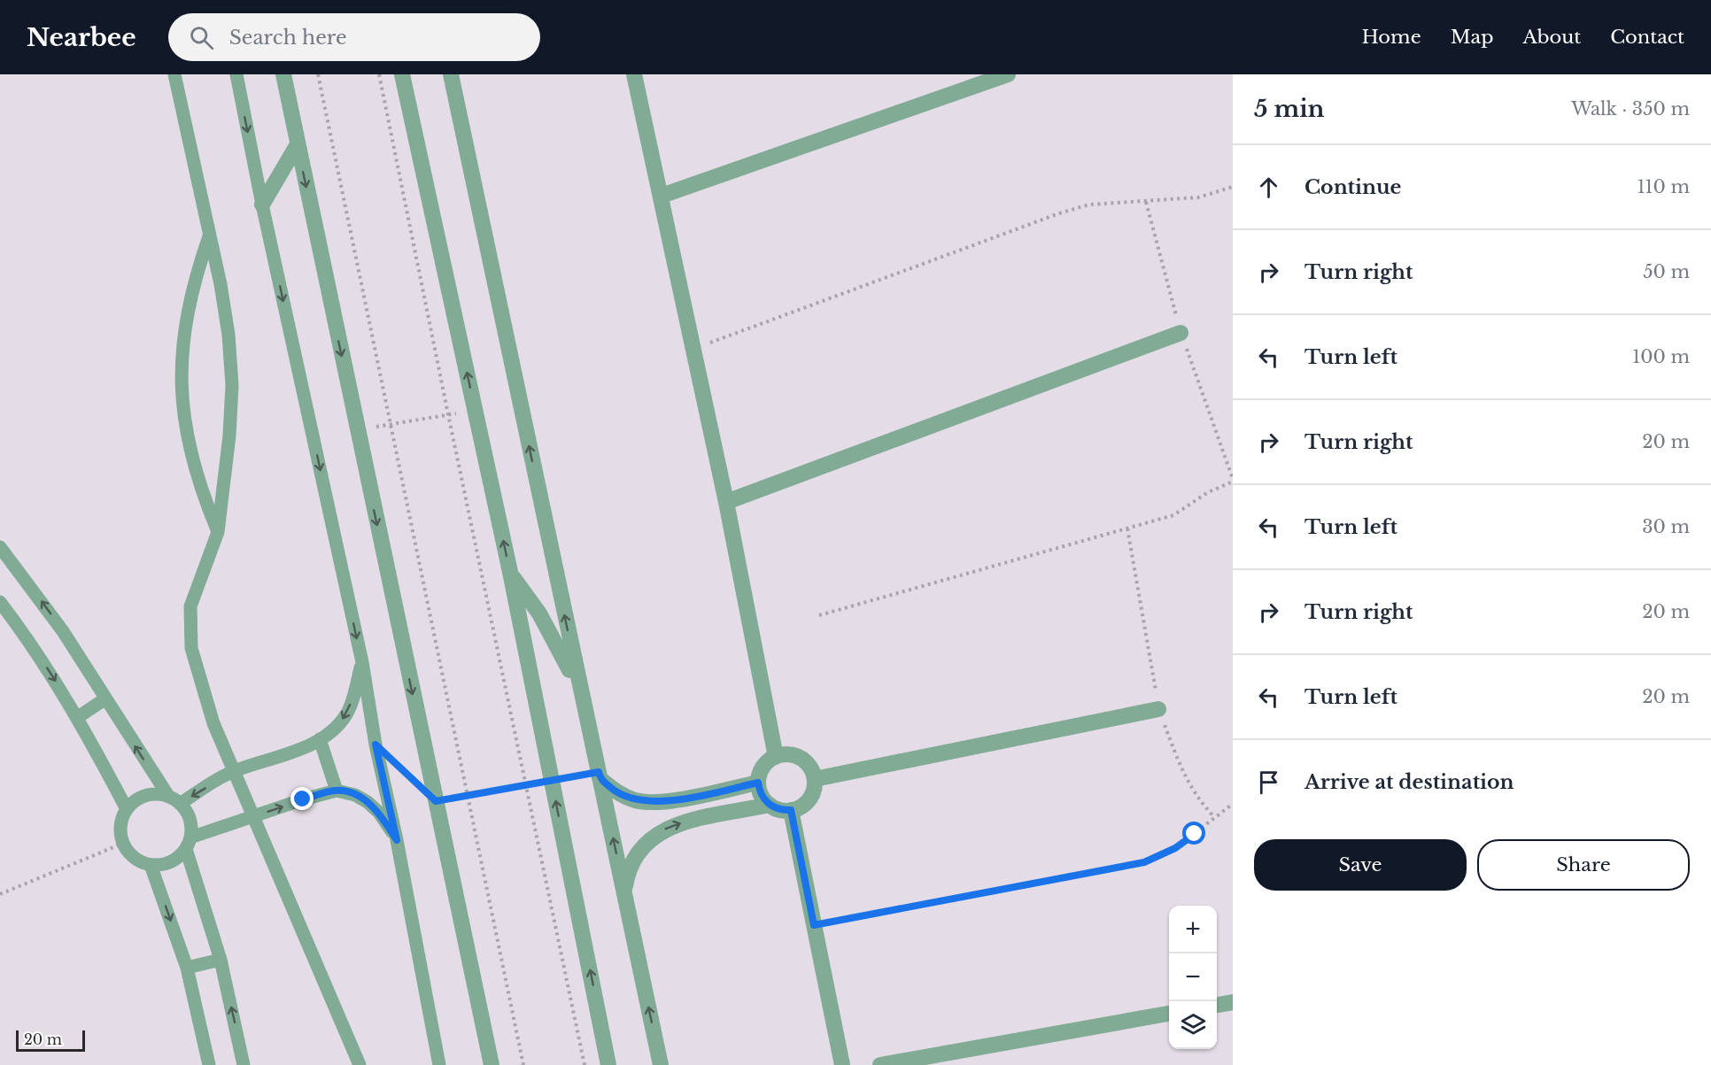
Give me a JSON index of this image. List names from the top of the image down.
{
  "scale_bar": "20 m",
  "page": {
    "header": "Nearbee",
    "search": "Search here",
    "nav": [
      "Home",
      "Map",
      "About",
      "Contact"
    ],
    "heading": ["5 min", "Walk · 350 m"],
    "list": [
      ["Continue", "110 m"],
      ["Turn right", "50 m"],
      ["Turn left", "100 m"],
      ["Turn right", "20 m"],
      ["Turn left", "30 m"],
      ["Turn right", "20 m"],
      ["Turn left", "20 m"],
      "Arrive at destination"
    ],
    "buttons": ["Save", "Share"],
    "map_buttons": ["+", "−"],
    "scale": "20 m"
  }
}
